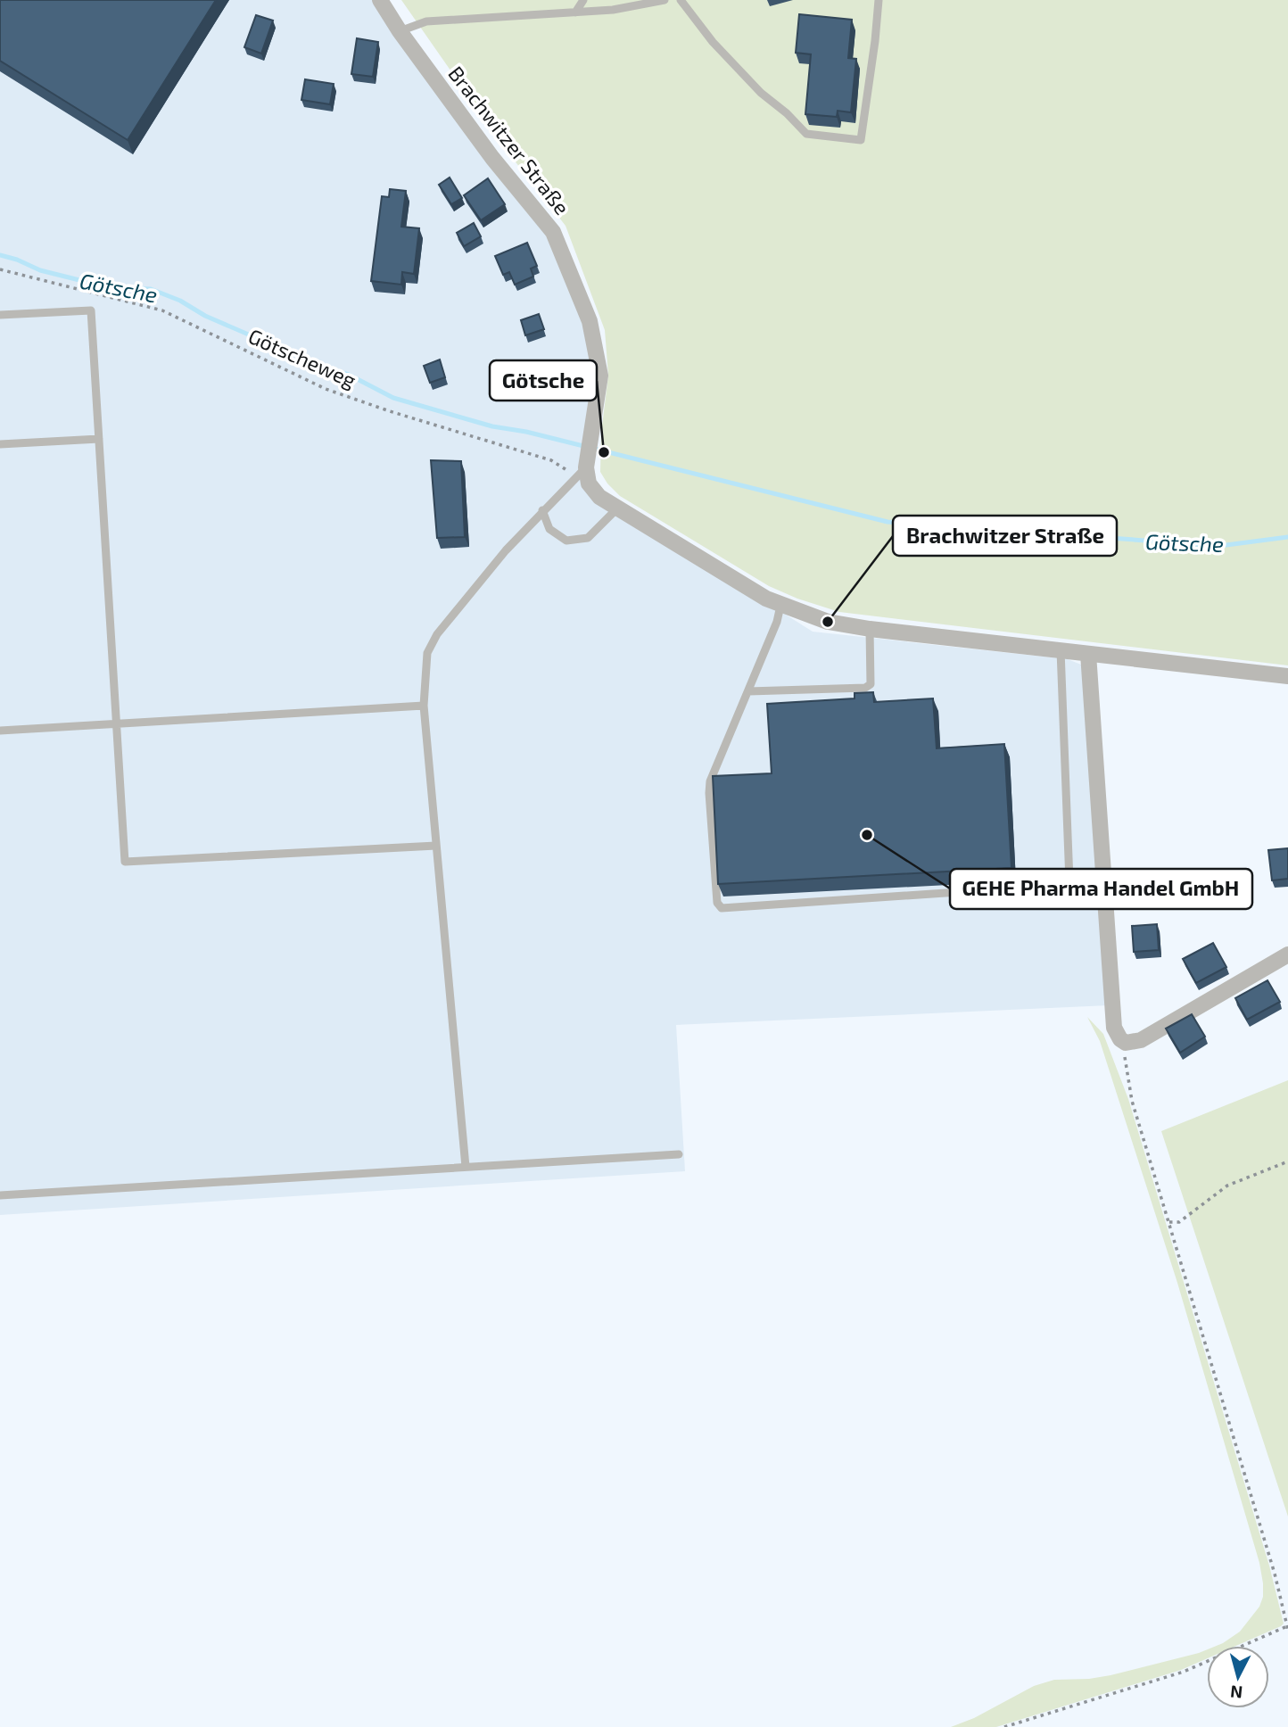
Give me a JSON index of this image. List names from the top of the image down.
{
  "streets": {
    "street": ["Brachwitzer Straße"],
    "path": ["Götscheweg"]
  },
  "crossings": [
    ["Brachwitzer Straße", "Götscheweg"]
  ],
  "water": ["Götsche"],
  "places": ["Götsche", "Brachwitzer Straße", "GEHE Pharma Handel GmbH"],
  "north": "bottom"
}
